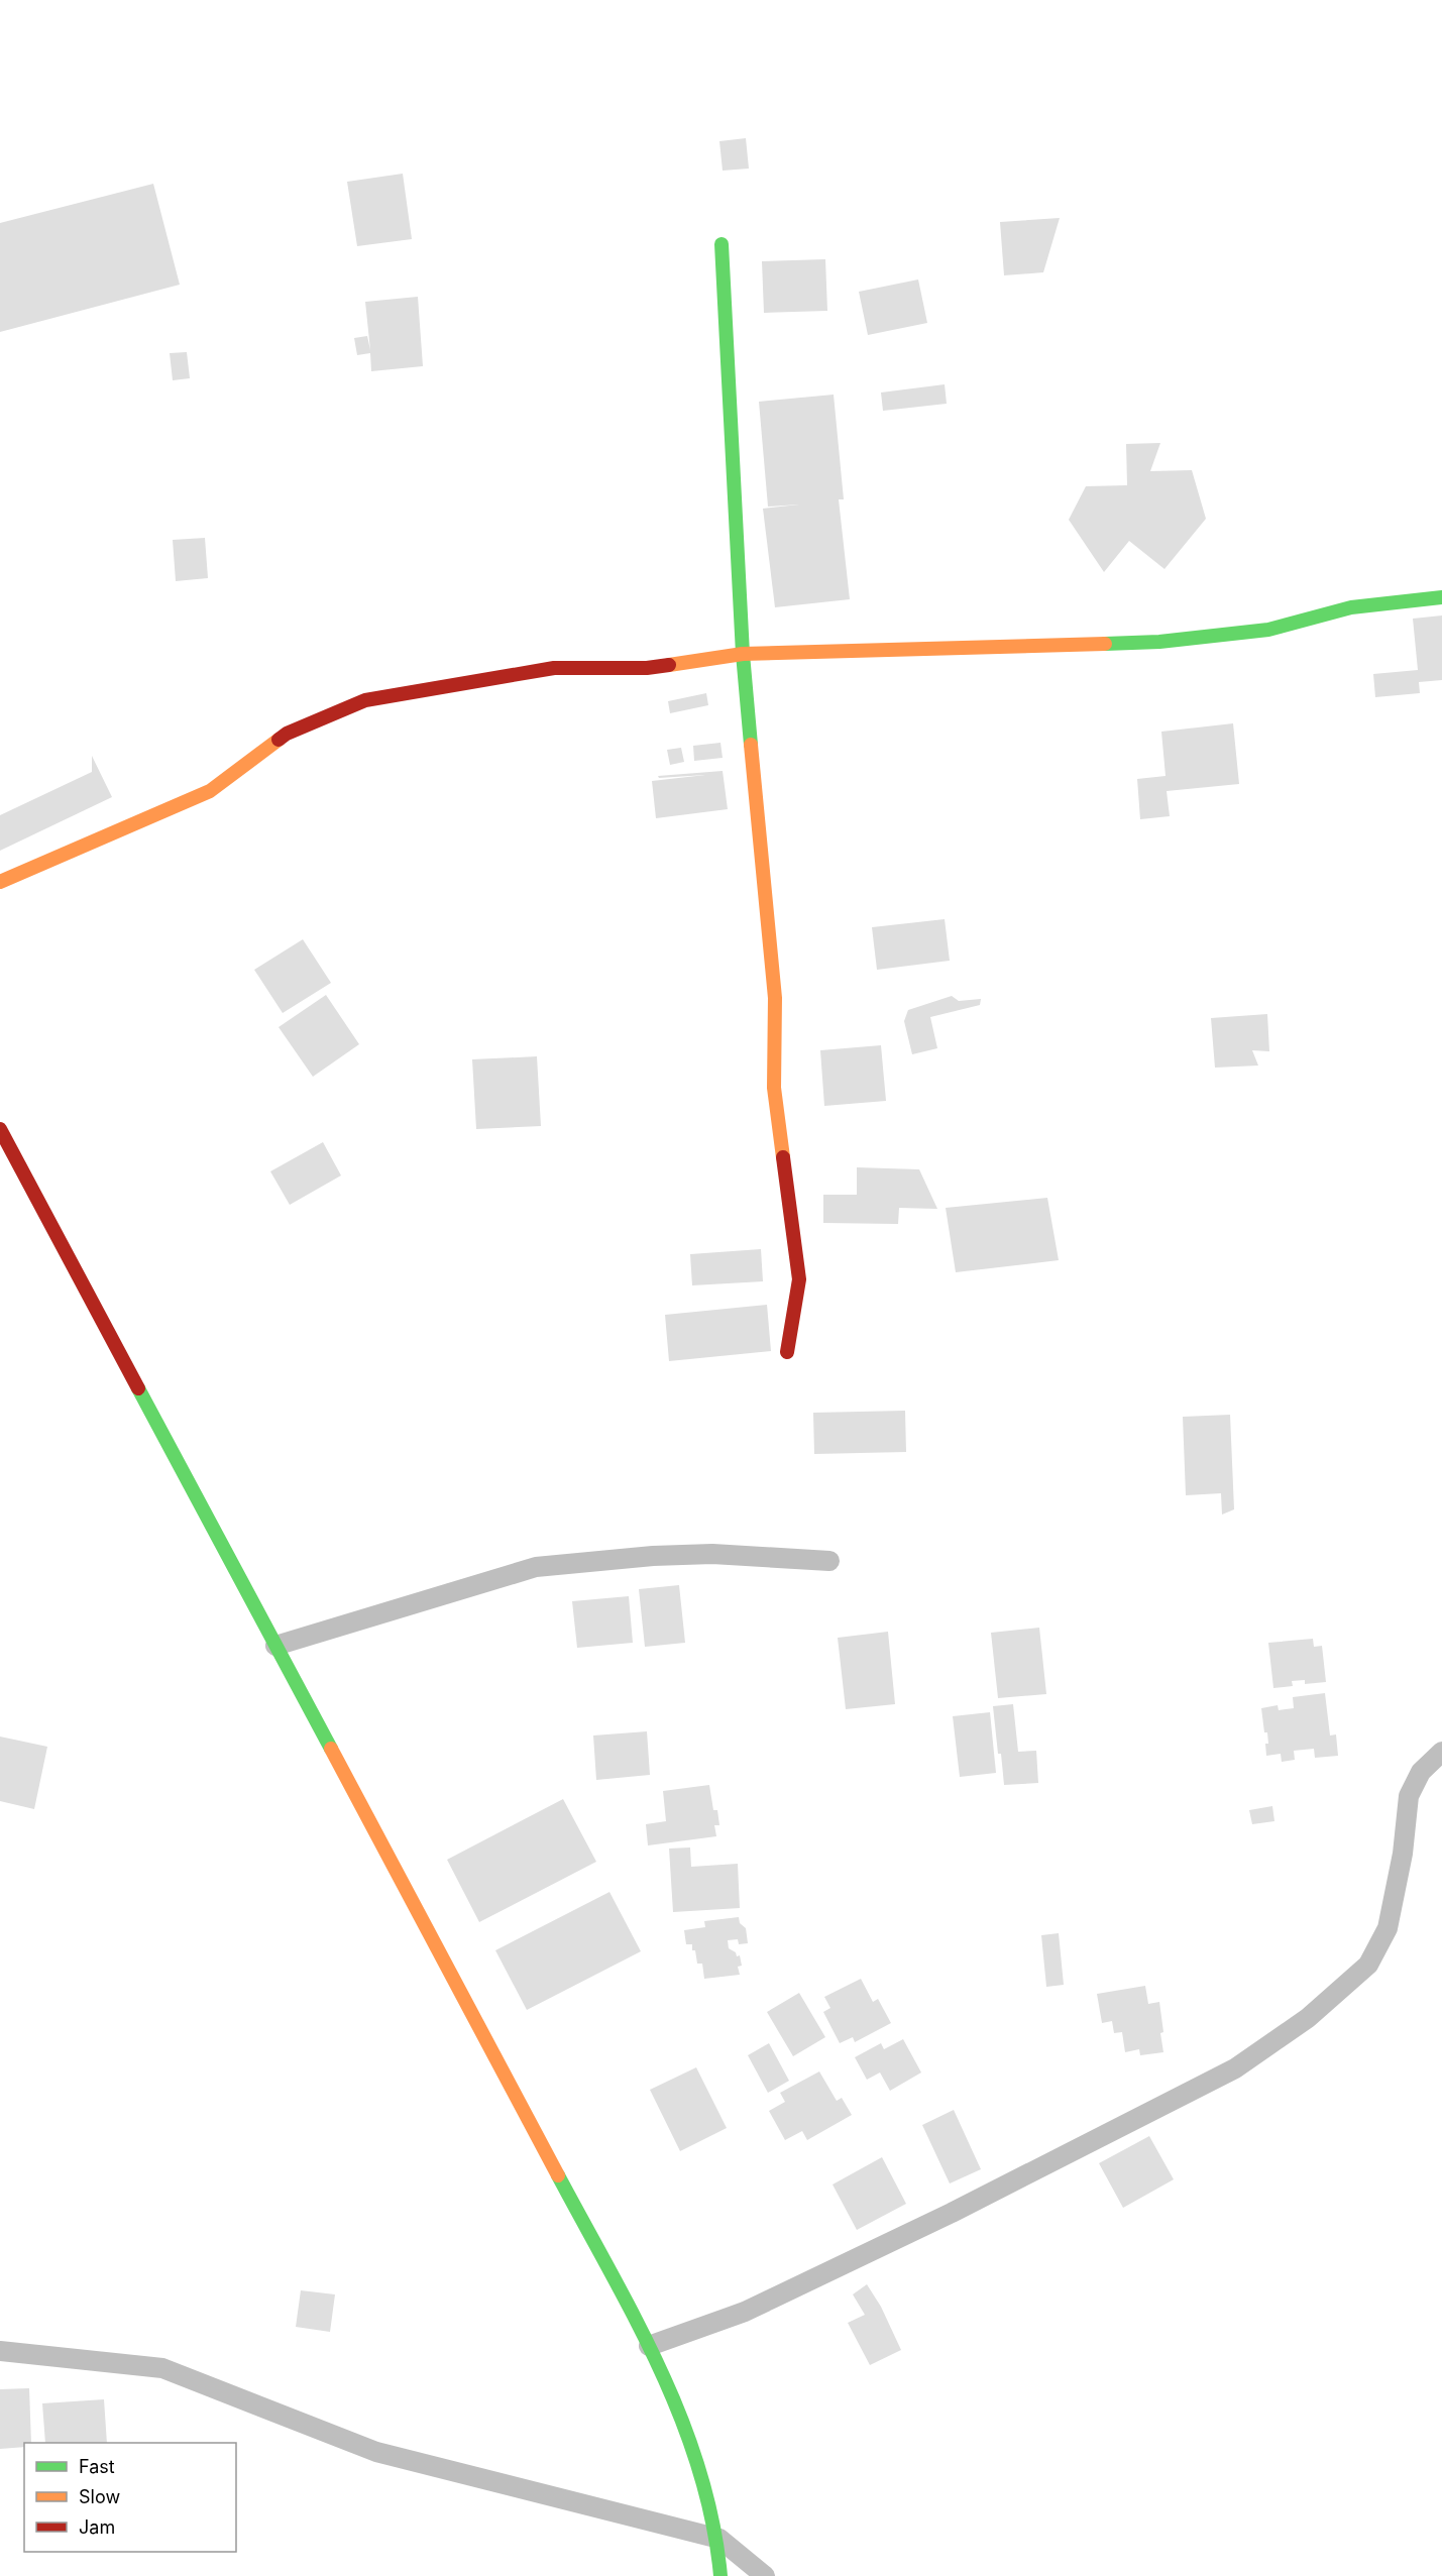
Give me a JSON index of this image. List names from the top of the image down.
{
  "legend": ["Fast", "Slow", "Jam"]
}
